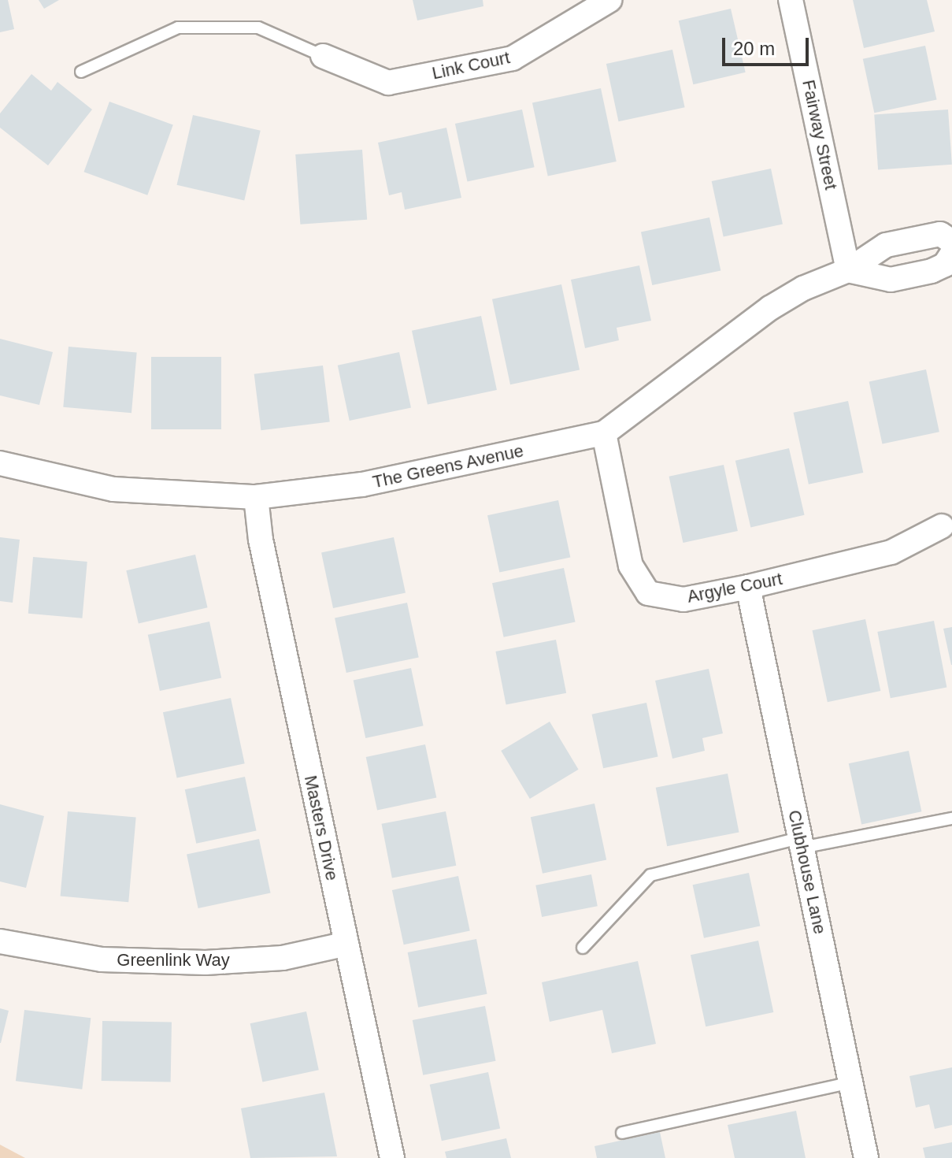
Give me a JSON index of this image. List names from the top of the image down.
{
  "streets": {
    "street": [
      "Link Court",
      "Fairway Street",
      "The Greens Avenue",
      "Argyle Court",
      "Masters Drive",
      "Clubhouse Lane",
      "Greenlink Way"
    ]
  },
  "crossings": [
    ["Fairway Street", "The Greens Avenue"],
    ["The Greens Avenue", "Argyle Court"],
    ["The Greens Avenue", "Masters Drive"],
    ["Argyle Court", "Clubhouse Lane"],
    ["Masters Drive", "Greenlink Way"]
  ],
  "scale_bar": "20 m"
}
